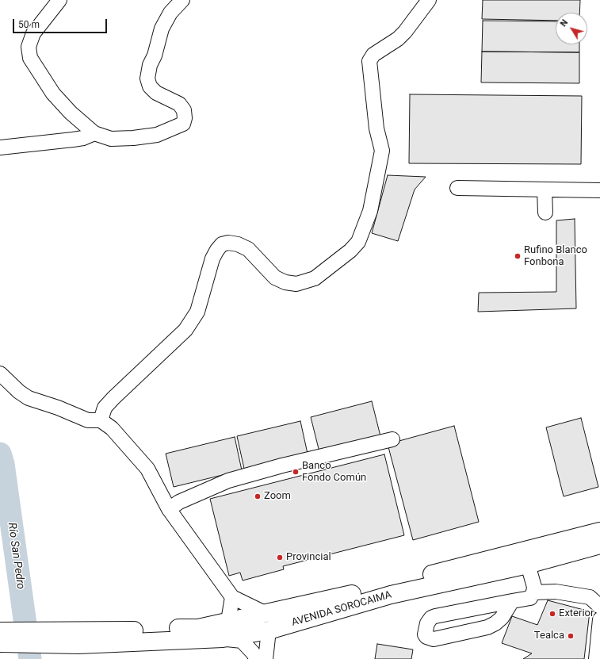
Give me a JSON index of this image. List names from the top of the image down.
{
  "streets": {
    "main road": ["AVENIDA SOROCAIMA"]
  },
  "water": ["Río San Pedro"],
  "places": [
    "Rufino Blanco Fonbona",
    "Banco Fondo Común",
    "Zoom",
    "Provincial",
    "Exterior",
    "Tealca"
  ],
  "scale_bar": "50 m",
  "north": "top left"
}
